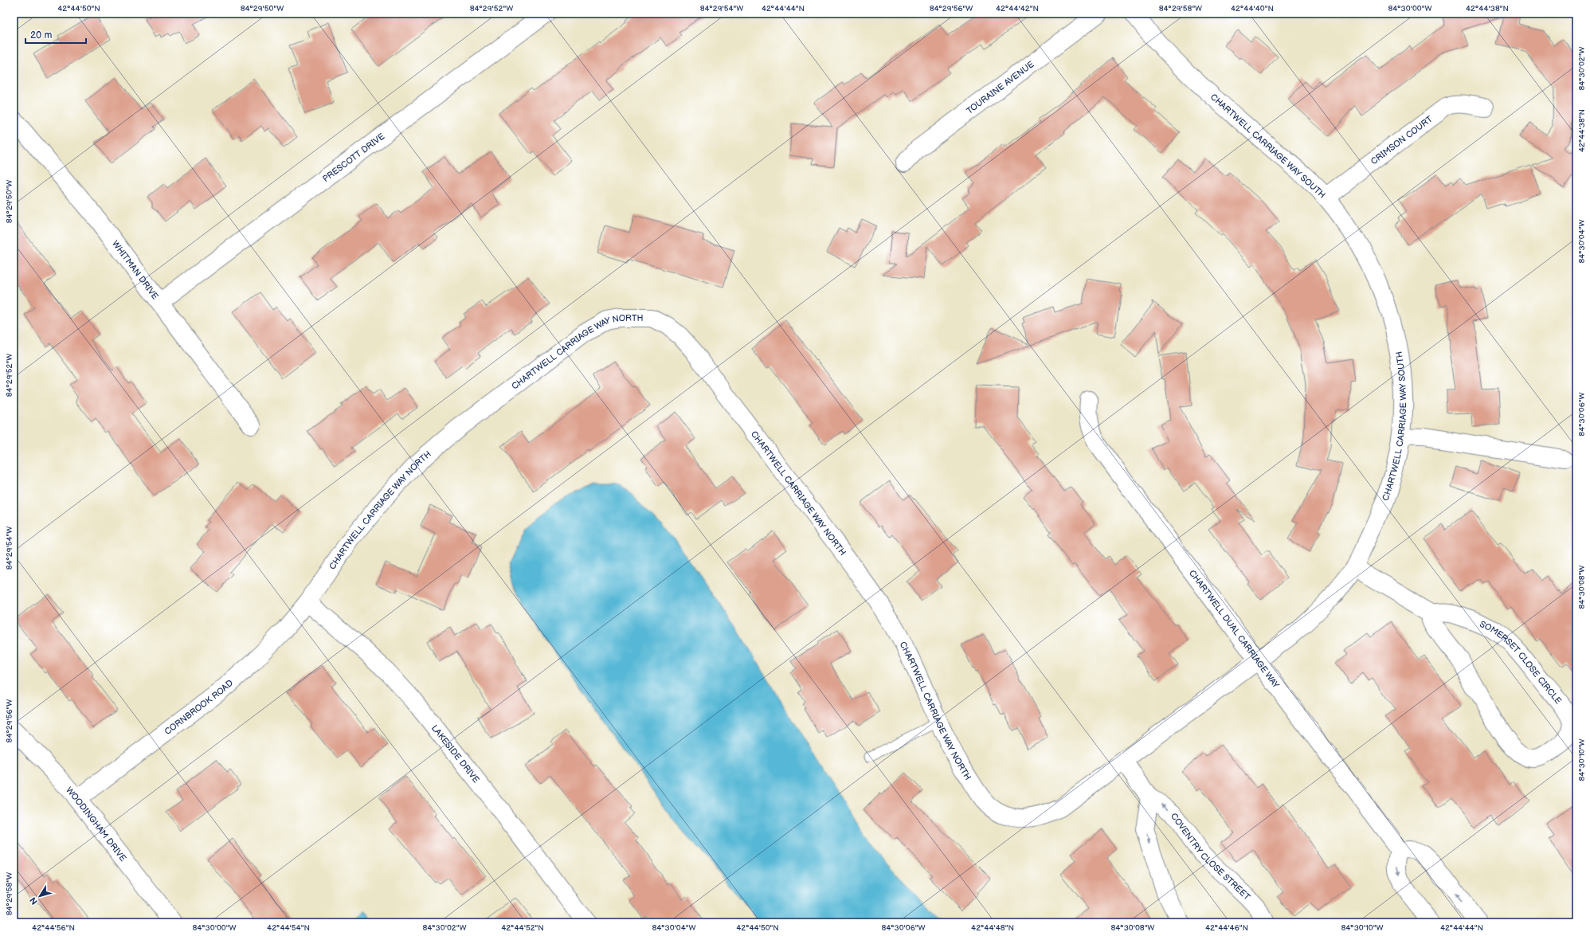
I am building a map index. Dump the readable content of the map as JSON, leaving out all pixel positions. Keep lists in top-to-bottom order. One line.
{"streets":{"street":["TOURAINE AVENUE","CRIMSON COURT","CHARTWELL CARRIAGE WAY SOUTH","PRESCOTT DRIVE","WHITMAN DRIVE","CHARTWELL CARRIAGE WAY NORTH","CHARTWELL DUAL CARRIAGE WAY","SOMERSET CLOSE CIRCLE","CORNBROOK ROAD","LAKESIDE DRIVE","WOODINGHAM DRIVE","COVENTRY CLOSE STREET"]},"crossings":[["CRIMSON COURT","CHARTWELL CARRIAGE WAY SOUTH"],["CHARTWELL CARRIAGE WAY SOUTH","CHARTWELL CARRIAGE WAY NORTH"],["CHARTWELL CARRIAGE WAY SOUTH","CHARTWELL DUAL CARRIAGE WAY"],["PRESCOTT DRIVE","WHITMAN DRIVE"],["CHARTWELL CARRIAGE WAY NORTH","CHARTWELL DUAL CARRIAGE WAY"],["CHARTWELL CARRIAGE WAY NORTH","CORNBROOK ROAD"],["CHARTWELL CARRIAGE WAY NORTH","LAKESIDE DRIVE"],["CHARTWELL CARRIAGE WAY NORTH","COVENTRY CLOSE STREET"],["CORNBROOK ROAD","LAKESIDE DRIVE"],["CORNBROOK ROAD","WOODINGHAM DRIVE"]],"one_way":["COVENTRY CLOSE STREET"],"scale_bar":"20 m","north":"bottom left","coordinates":["42°44'50\"N","84°29'50\"W","84°29'52\"W","84°29'54\"W","42°44'44\"N","84°29'56\"W","42°44'42\"N","84°29'58\"W","42°44'40\"N","84°30'00\"W","42°44'38\"N","84°30'02\"W","84°30'04\"W","84°30'06\"W","84°30'08\"W","84°30'10\"W","42°44'56\"N","42°44'54\"N","42°44'52\"N","42°44'48\"N","42°44'46\"N"]}
